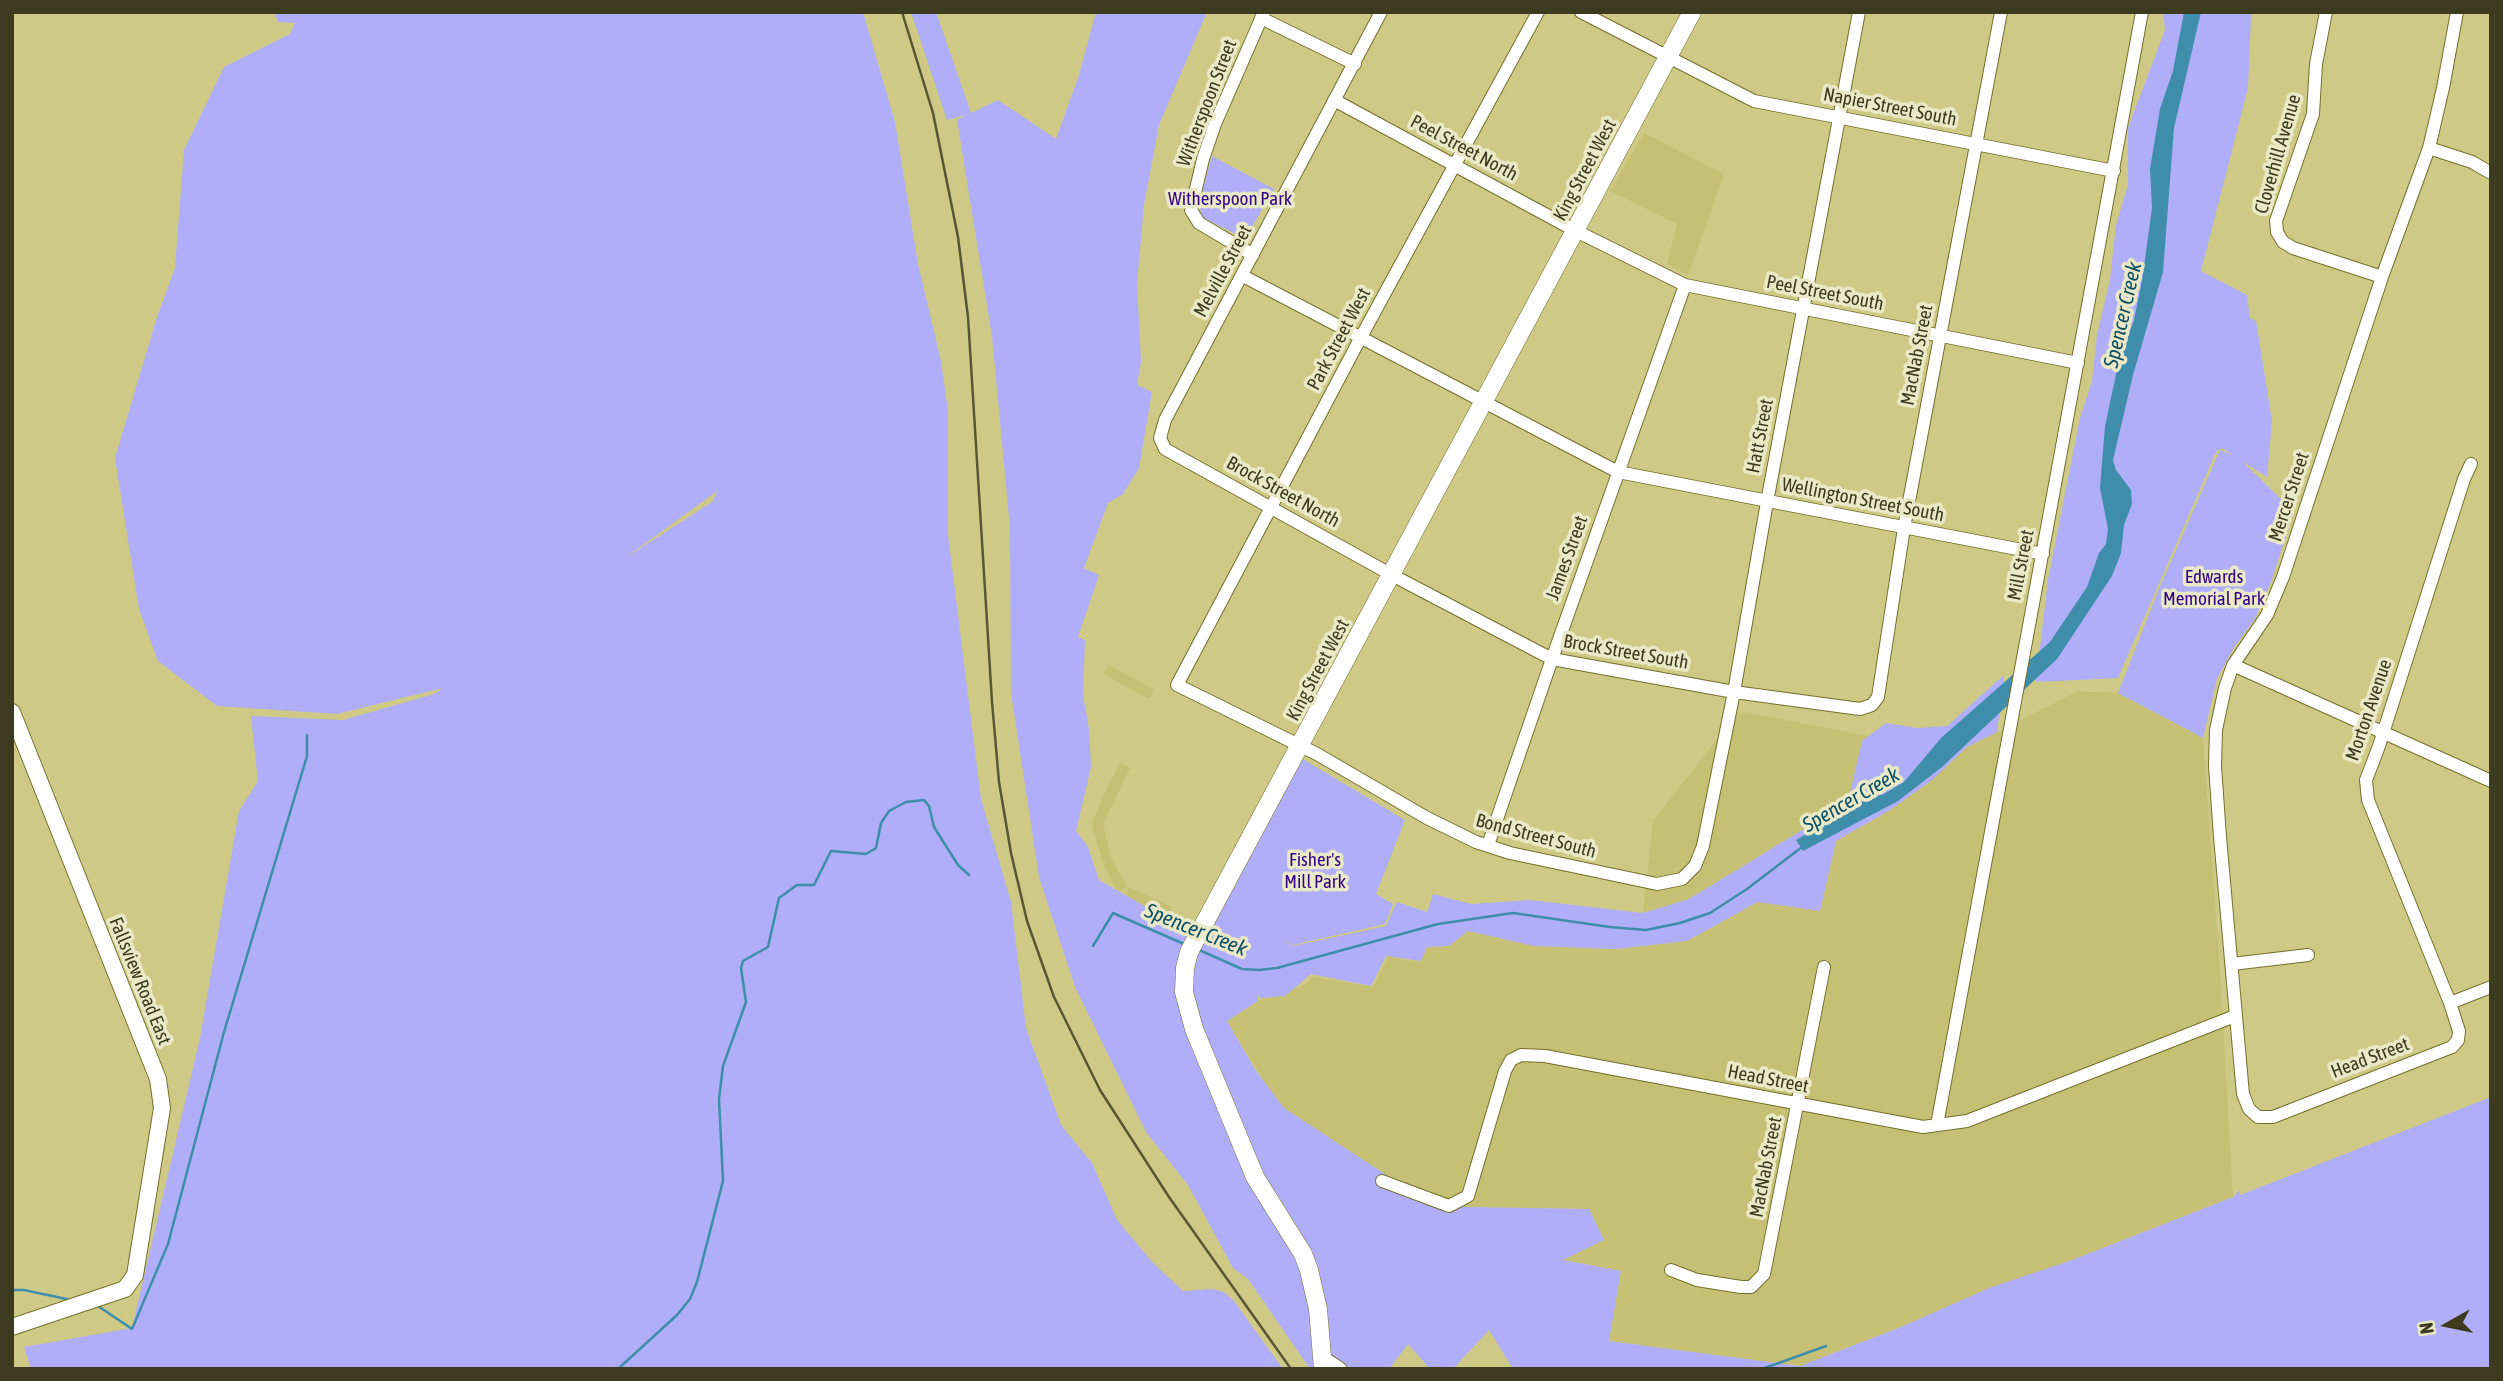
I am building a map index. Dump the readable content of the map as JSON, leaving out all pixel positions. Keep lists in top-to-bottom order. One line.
{"streets":{"main road":["King Street West"],"street":["Witherspoon Street","Napier Street South","Peel Street North","Cloverhill Avenue","Melville Street","Peel Street South","Park Street West","MacNab Street","Hatt Street","Brock Street North","Mercer Street","Wellington Street South","James Street","Mill Street","Brock Street South","Morton Avenue","Bond Street South","Fallsview Road East","Head Street"]},"crossings":[["Witherspoon Street","Melville Street"],["Napier Street South","King Street West"],["Napier Street South","MacNab Street"],["Napier Street South","Hatt Street"],["Napier Street South","Mill Street"],["Peel Street North","King Street West"],["Peel Street North","Melville Street"],["Peel Street North","Peel Street South"],["Peel Street North","Park Street West"],["Cloverhill Avenue","Mercer Street"],["King Street West","Peel Street South"],["King Street West","Brock Street North"],["King Street West","Wellington Street South"],["King Street West","Brock Street South"],["King Street West","Bond Street South"],["Melville Street","Brock Street North"],["Melville Street","Wellington Street South"],["Peel Street South","MacNab Street"],["Peel Street South","Hatt Street"],["Peel Street South","James Street"],["Peel Street South","Mill Street"],["Park Street West","Brock Street North"],["Park Street West","Wellington Street South"],["Park Street West","Bond Street South"],["MacNab Street","Wellington Street South"],["MacNab Street","Brock Street South"],["MacNab Street","Head Street"],["Hatt Street","Wellington Street South"],["Hatt Street","Brock Street South"],["Hatt Street","Bond Street South"],["Brock Street North","Brock Street South"],["Mercer Street","Head Street"],["Wellington Street South","James Street"],["Wellington Street South","Mill Street"],["James Street","Brock Street South"],["James Street","Bond Street South"],["Mill Street","Head Street"],["Morton Avenue","Head Street"]],"water":["Spencer Creek"],"parks":["Witherspoon Park","Edwards Memorial Park","Fisher's Mill Park"],"north":"left"}
